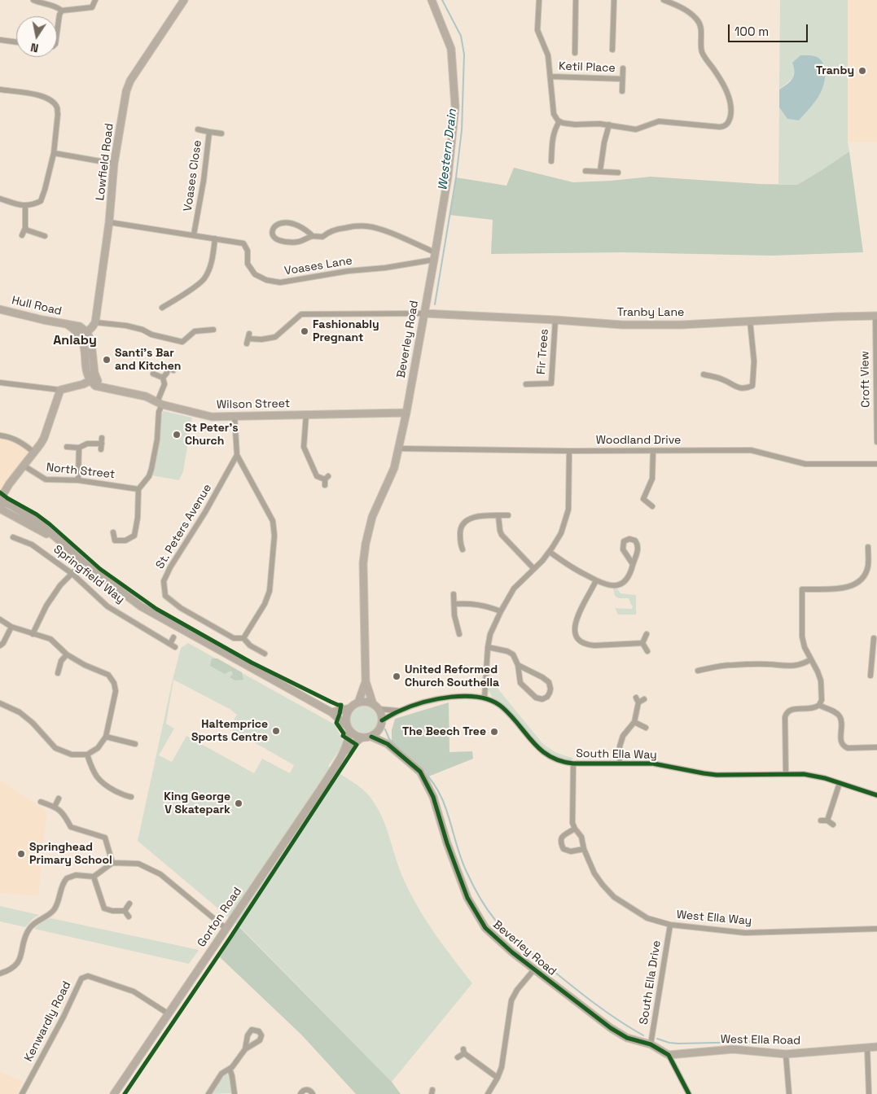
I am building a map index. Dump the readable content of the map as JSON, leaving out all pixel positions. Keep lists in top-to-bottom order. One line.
{"streets":{"main road":["Lowfield Road","Hull Road","Tranby Lane","Beverley Road","Wilson Street","Springfield Way","Gorton Road","West Ella Road"],"street":["Ketil Place","Voases Close","Voases Lane","Fir Trees","Croft View","Woodland Drive","North Street","St. Peters Avenue","South Ella Way","West Ella Way","South Ella Drive","Kenwardly Road"]},"crossings":[["Lowfield Road","Voases Lane"],["Voases Close","Voases Lane"],["Voases Lane","Beverley Road"],["Hull Road","Wilson Street"],["Tranby Lane","Beverley Road"],["Tranby Lane","Fir Trees"],["Tranby Lane","Croft View"],["Beverley Road","Wilson Street"],["Beverley Road","Woodland Drive"],["Beverley Road","Springfield Way"],["Beverley Road","South Ella Way"],["Beverley Road","Gorton Road"],["Beverley Road","South Ella Drive"],["Beverley Road","West Ella Road"],["Springfield Way","South Ella Way"],["Springfield Way","Gorton Road"],["South Ella Way","Gorton Road"],["South Ella Way","West Ella Way"],["Gorton Road","Kenwardly Road"],["West Ella Way","South Ella Drive"]],"districts":["Anlaby"],"water":["Western Drain"],"places":["Tranby","Fashionably Pregnant","Santi's Bar and Kitchen","St Peter's Church","United Reformed Church Southella","Haltemprice Sports Centre","The Beech Tree","King George V Skatepark","Springhead Primary School"],"scale_bar":"100 m","north":"bottom"}
